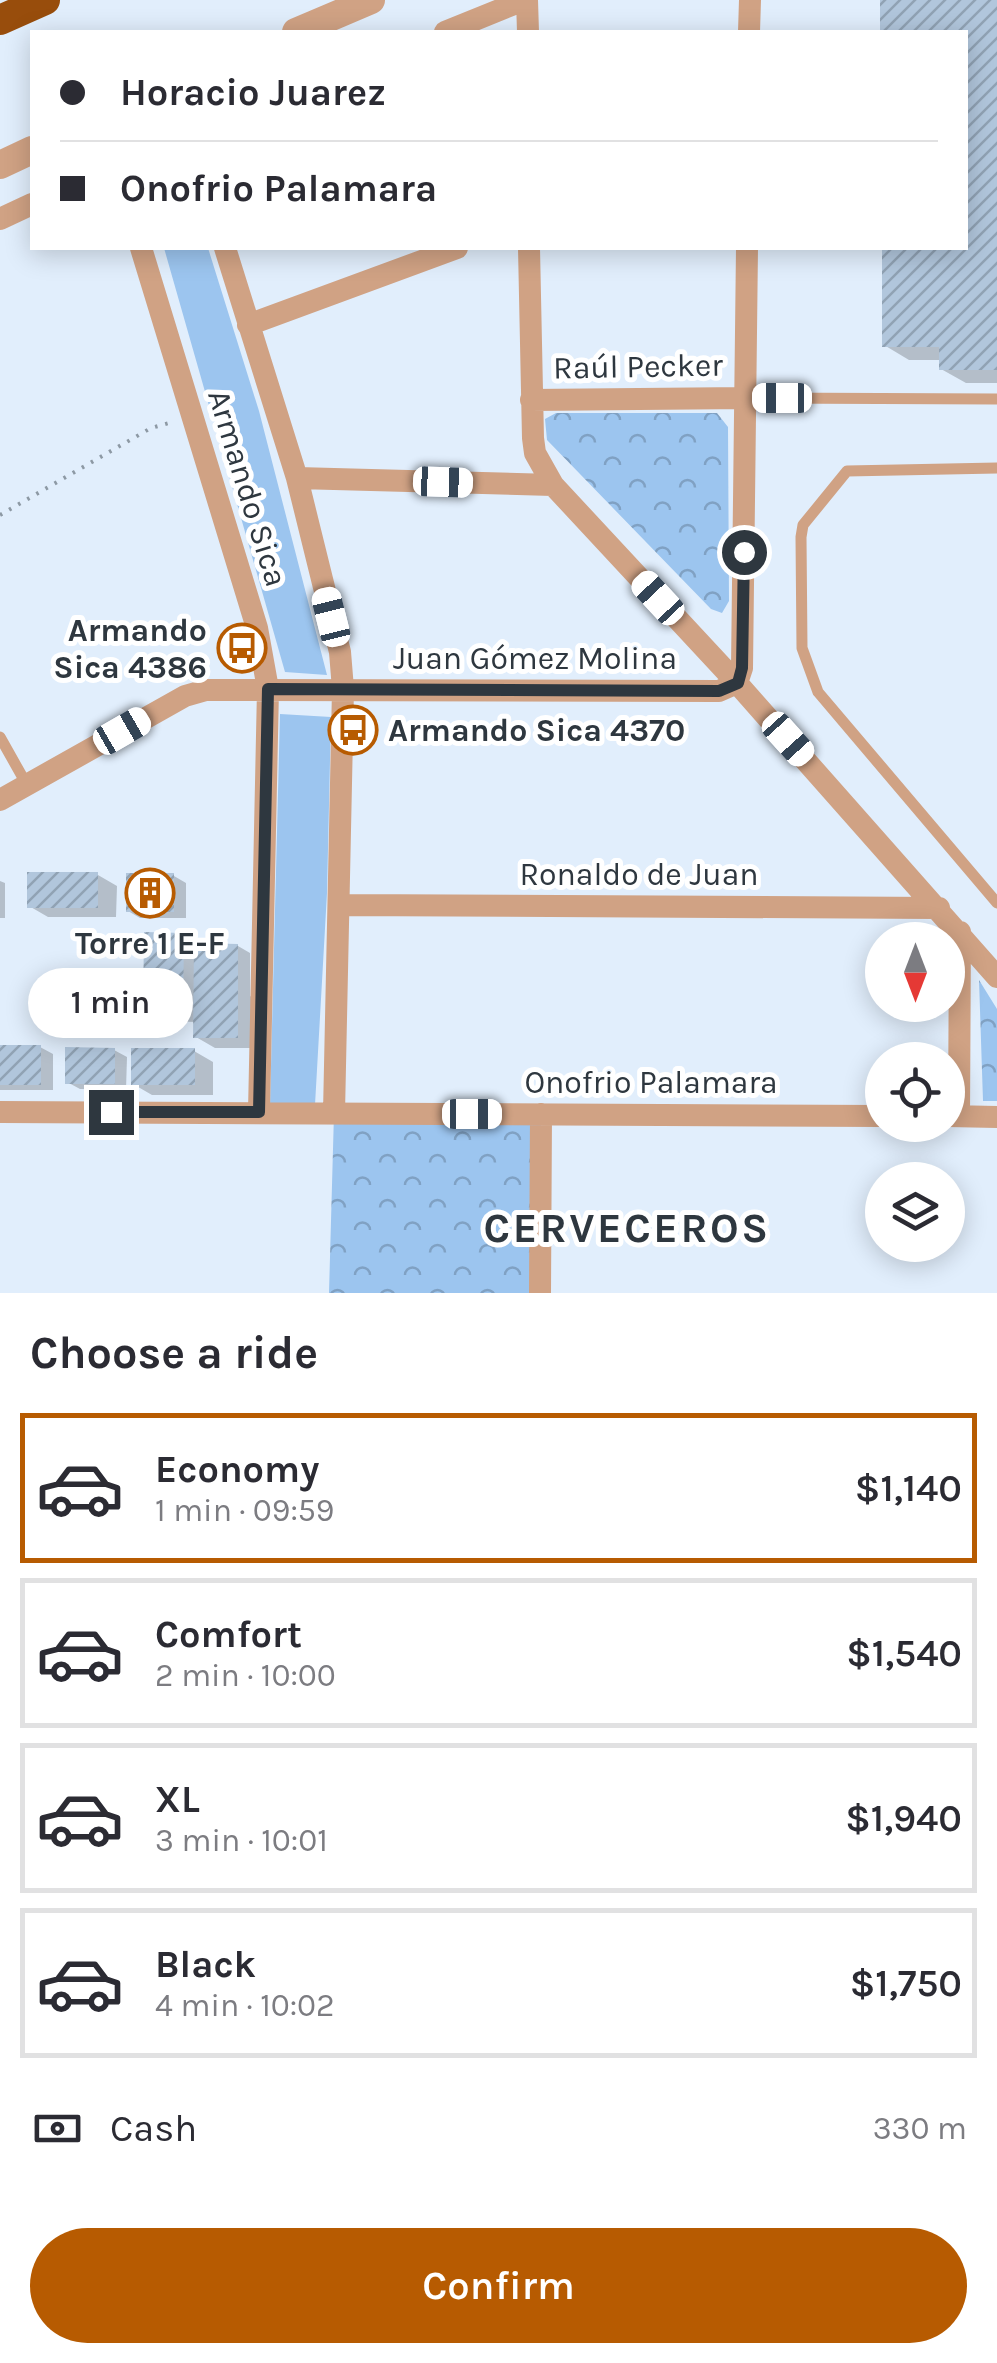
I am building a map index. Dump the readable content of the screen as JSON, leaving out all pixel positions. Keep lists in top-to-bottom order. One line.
{"streets":{"street":["Raúl Pecker","Armando Sica","Juan Gómez Molina","Ronaldo de Juan","Onofrio Palamara"]},"crossings":[["Armando Sica","Juan Gómez Molina"],["Armando Sica","Ronaldo de Juan"],["Armando Sica","Onofrio Palamara"]],"districts":["CERVECEROS"],"places":{"bus stop":["Armando Sica 4386","Armando Sica 4370"],"building":["Torre 1 E-F"]},"north":"bottom","page":{"banner":["Horacio Juarez","Onofrio Palamara"],"bubble":"1 min","heading":"Choose a ride","list":[{"name":"Economy","note":"1 min · 09:59","value":"$1,140"},{"name":"Comfort","note":"2 min · 10:00","value":"$1,540"},{"name":"XL","note":"3 min · 10:01","value":"$1,940"},{"name":"Black","note":"4 min · 10:02","value":"$1,750"}],"pay":["Cash","330 m"],"buttons":"Confirm"}}
